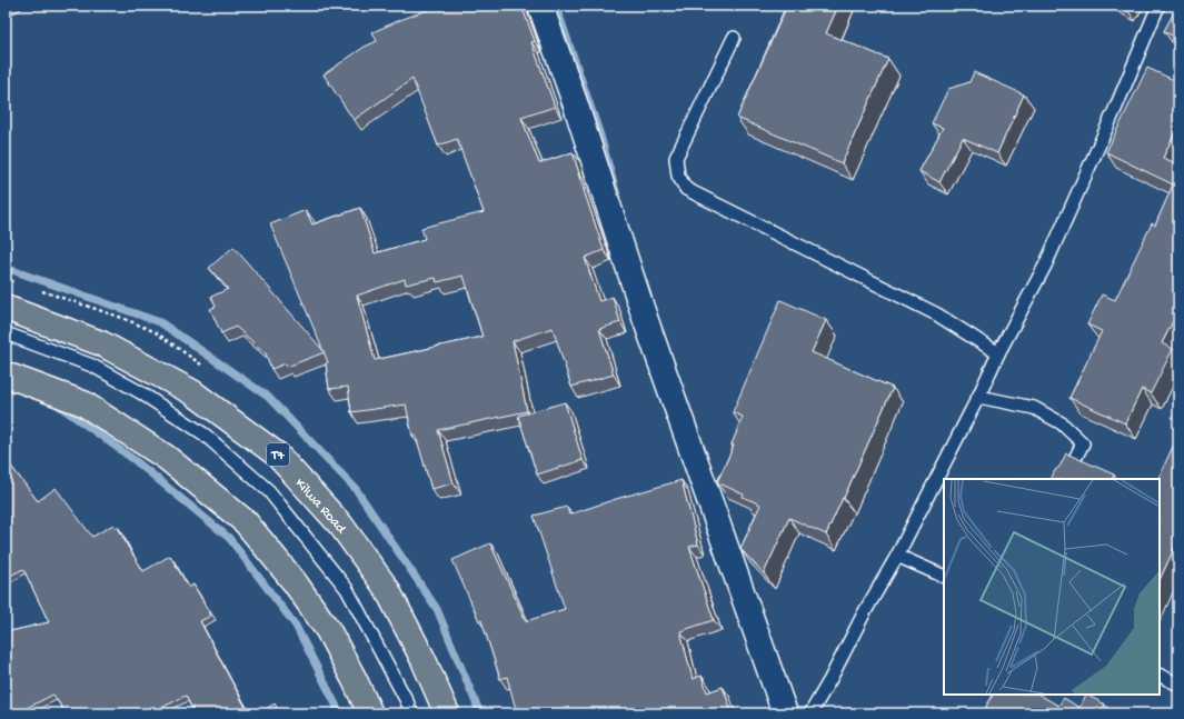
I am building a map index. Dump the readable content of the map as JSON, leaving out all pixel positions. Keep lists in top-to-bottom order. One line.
{"streets":{"highway":["T7","Kilwa Road"]}}
